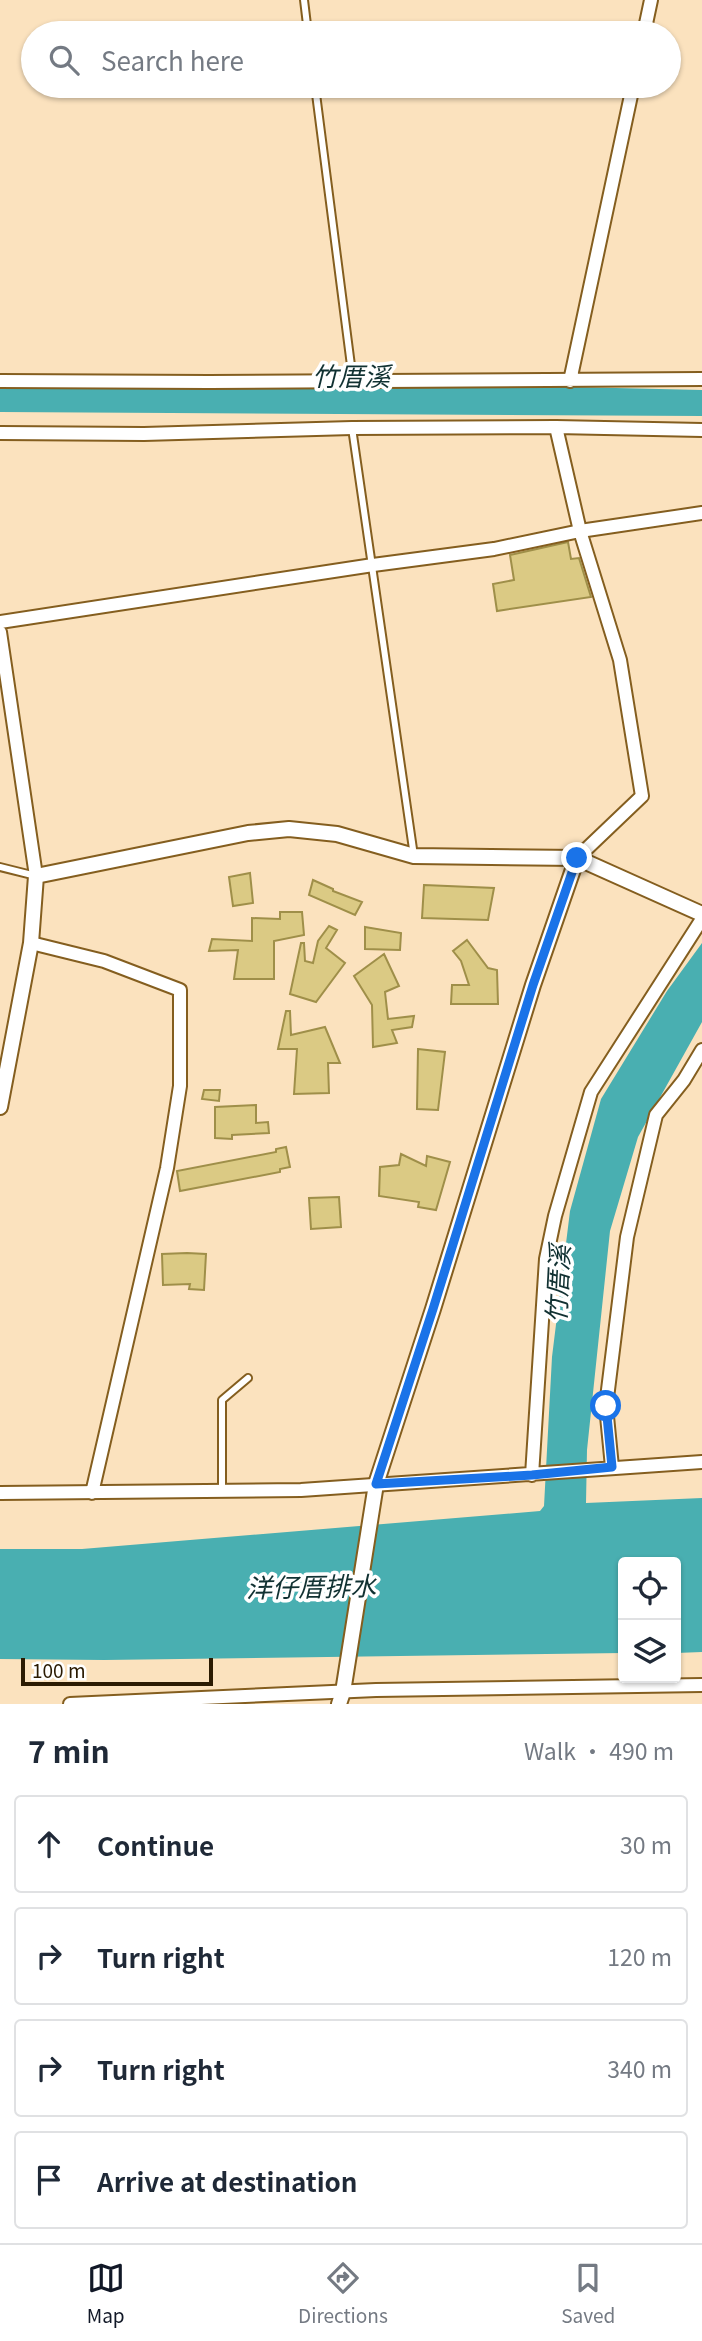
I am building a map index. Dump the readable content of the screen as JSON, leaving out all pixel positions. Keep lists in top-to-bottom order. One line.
{"water":["竹厝溪","洋仔厝排水"],"scale_bar":"100 m","page":{"search":"Search here","scale":"100 m","heading":["7 min","Walk · 490 m"],"list":[["Continue","30 m"],["Turn right","120 m"],["Turn right","340 m"],"Arrive at destination"],"nav":["Map","Directions","Saved"]}}
